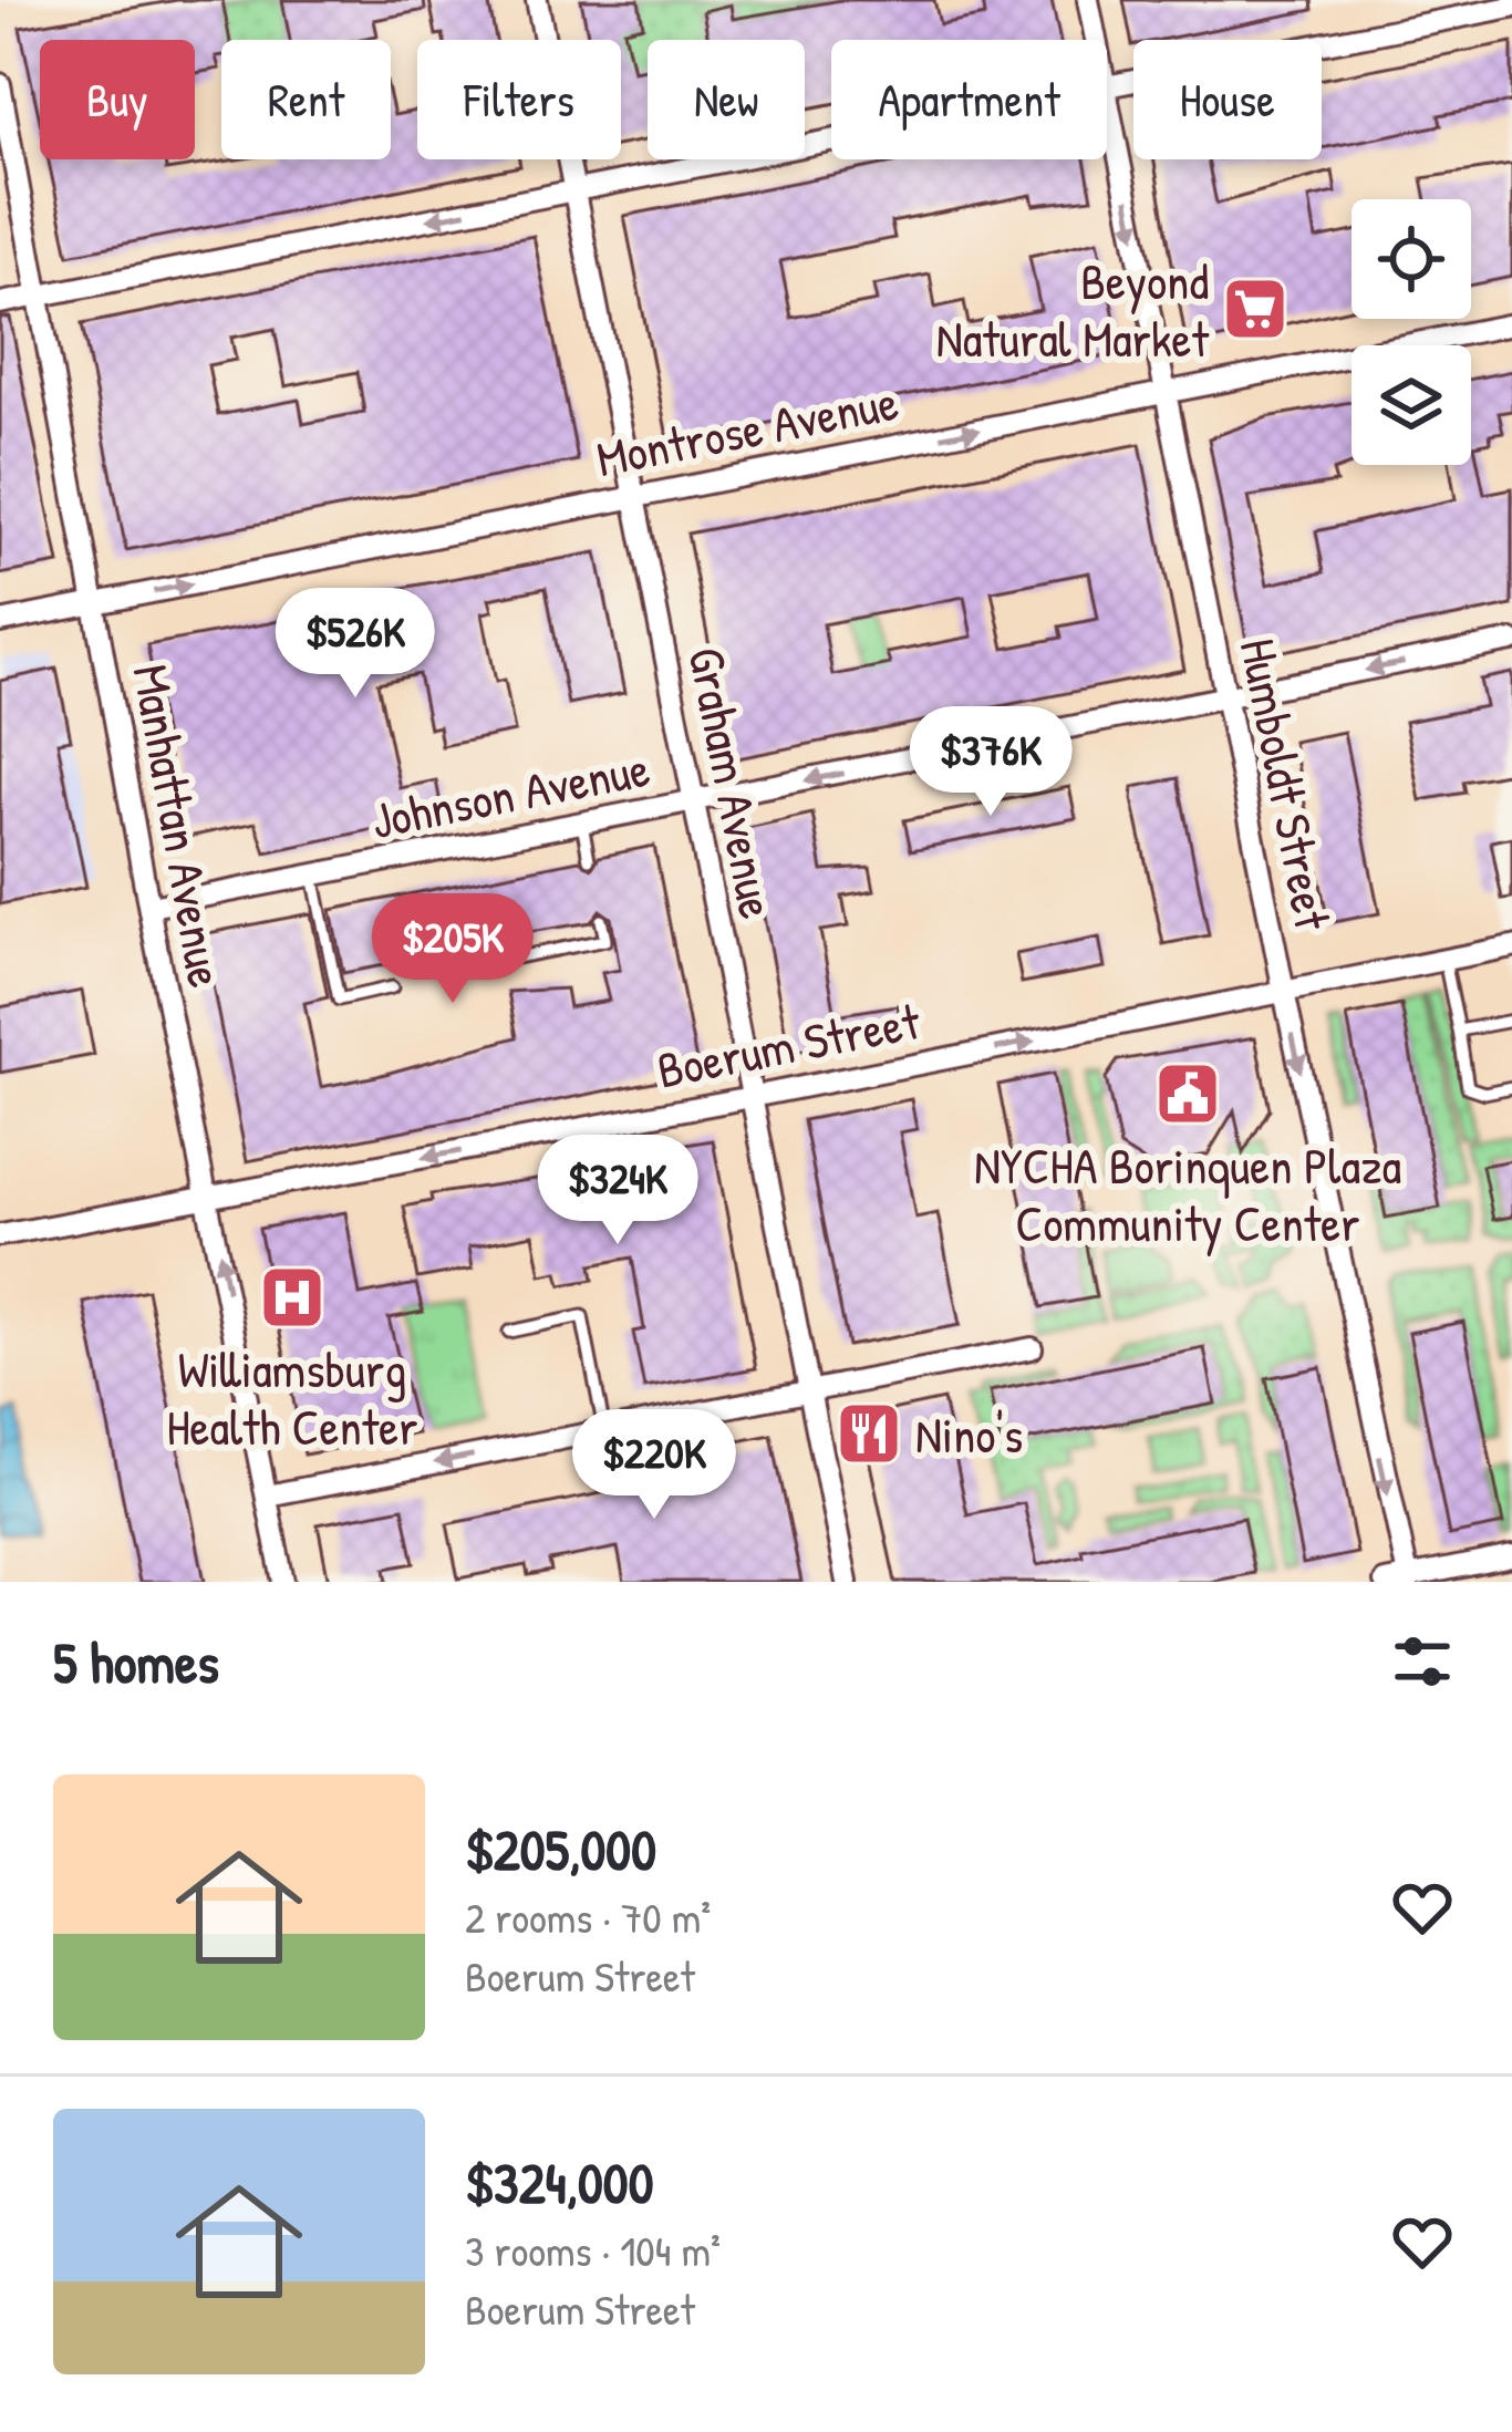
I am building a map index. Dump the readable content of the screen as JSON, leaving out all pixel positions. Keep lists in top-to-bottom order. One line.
{"streets":{"street":["Montrose Avenue","Graham Avenue","Humboldt Street","Johnson Avenue","Manhattan Avenue","Boerum Street"]},"crossings":[["Montrose Avenue","Graham Avenue"],["Montrose Avenue","Humboldt Street"],["Montrose Avenue","Manhattan Avenue"],["Graham Avenue","Johnson Avenue"],["Graham Avenue","Boerum Street"],["Humboldt Street","Johnson Avenue"],["Humboldt Street","Boerum Street"],["Johnson Avenue","Manhattan Avenue"],["Manhattan Avenue","Boerum Street"]],"one_way":["Montrose Avenue","Humboldt Street","Johnson Avenue"],"places":{"supermarket":["Beyond Natural Market"],"public building":["NYCHA Borinquen Plaza Community Center"],"hospital":["Williamsburg Health Center"],"restaurant":["Nino's"]},"page":{"chip":["Buy","Rent","Filters","New","Apartment","House"],"price":["$526K","$376K","$205K","$324K","$220K"],"heading":"5 homes","list":[{"name":"$205,000","note":"2 rooms · 70 m² · Boerum Street"},{"name":"$324,000","note":"3 rooms · 104 m² · Boerum Street"}]}}
